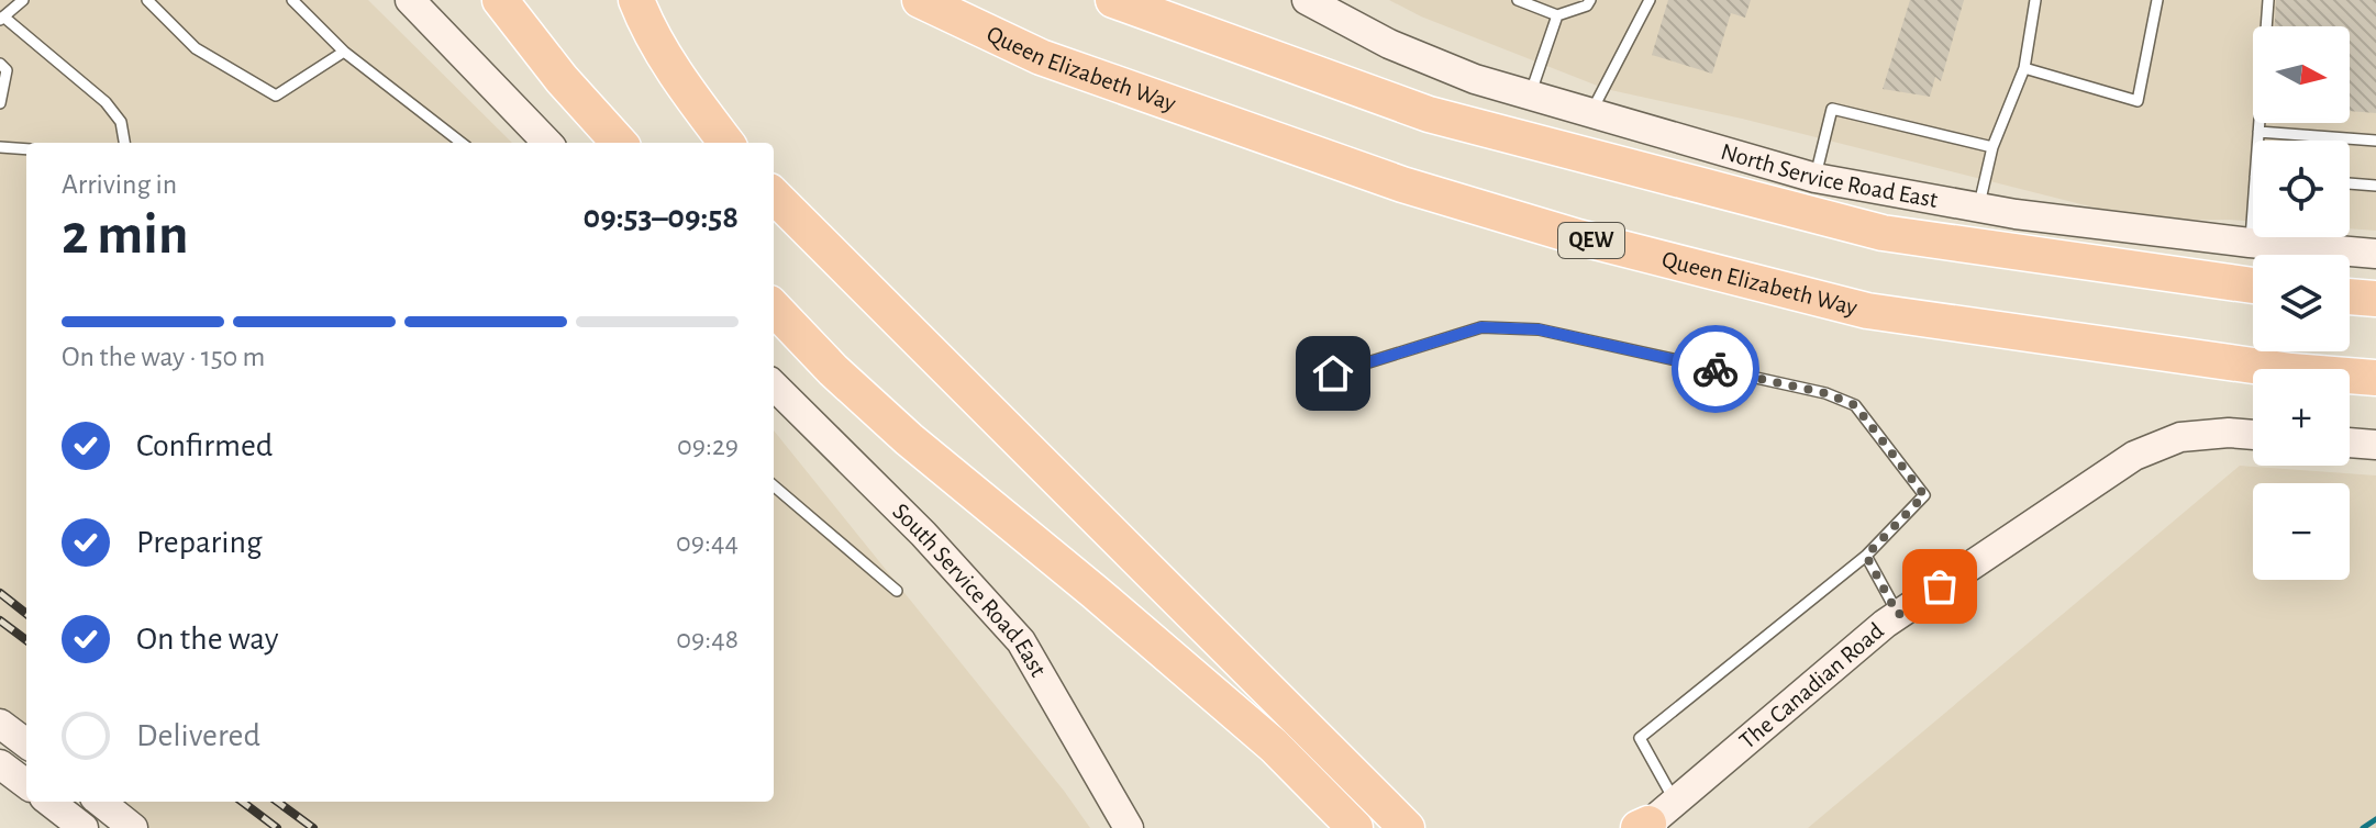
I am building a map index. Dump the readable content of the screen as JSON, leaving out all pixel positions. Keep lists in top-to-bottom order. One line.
{"streets":{"highway":["Queen Elizabeth Way","QEW"],"street":["North Service Road East","South Service Road East","The Canadian Road"]},"north":"right","page":{"map_buttons":["+","−"],"heading":["2 min","Arriving in","09:53–09:58"],"bar":"On the way · 150 m","list":[["Confirmed","09:29"],["Preparing","09:44"],["On the way","09:48"],"Delivered"]}}
